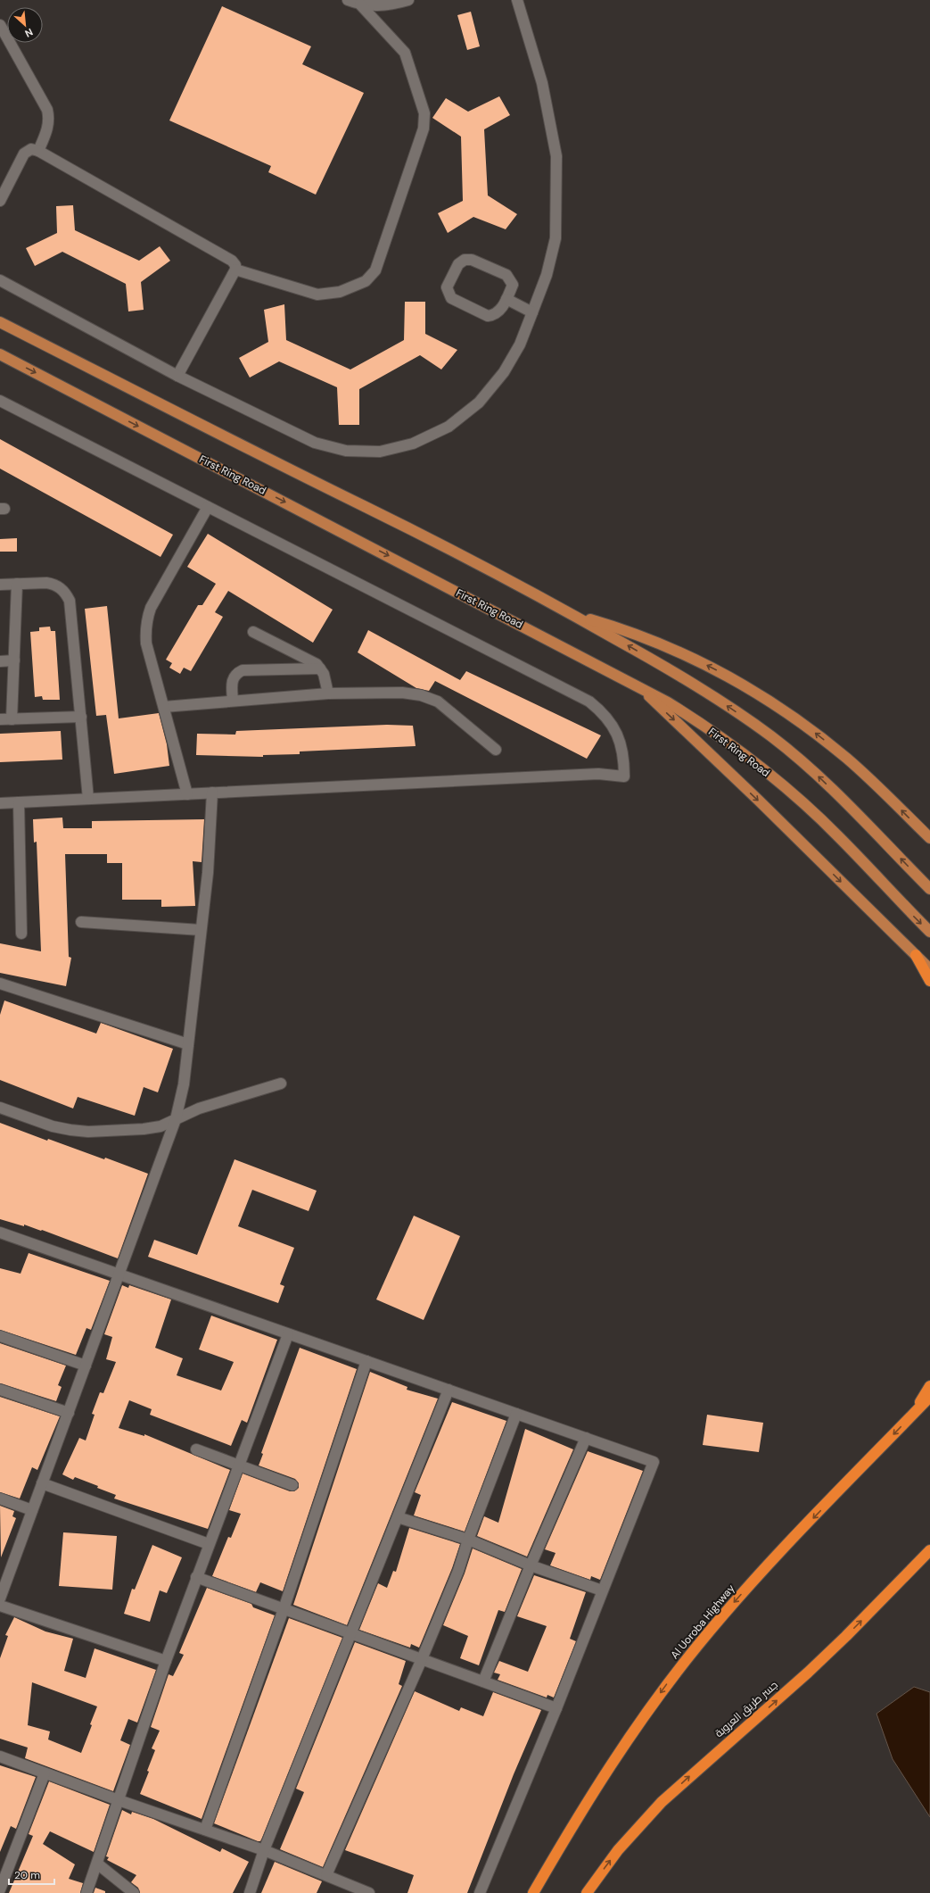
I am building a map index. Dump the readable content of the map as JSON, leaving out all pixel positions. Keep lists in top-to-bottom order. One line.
{"streets":{"highway":["Al Uoroba Highway","جسر طريق العروبة"],"main road":["First Ring Road"]},"one_way":["Al Uoroba Highway","جسر طريق العروبة"],"scale_bar":"20 m","north":"bottom right"}
